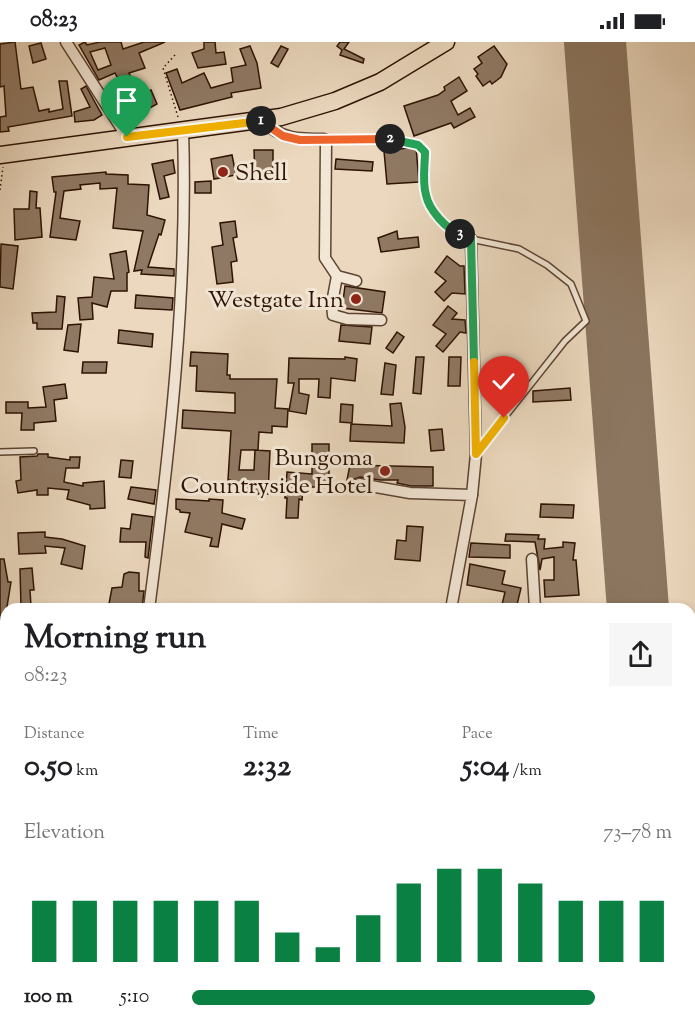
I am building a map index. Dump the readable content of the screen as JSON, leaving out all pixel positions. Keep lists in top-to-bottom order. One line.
{"places":["Shell","Westgate Inn","Bungoma Countryside Hotel"],"page":{"status":"08:23","pins":["1","2","3"],"heading":["Morning run","08:23"],"stats":[["Distance","0.50 km"],["Time","2:32"],["Pace","5:04 /km"]],"chart":["Elevation","73–78 m"],"list":[{"name":"100 m","note":"5:10"}]}}
